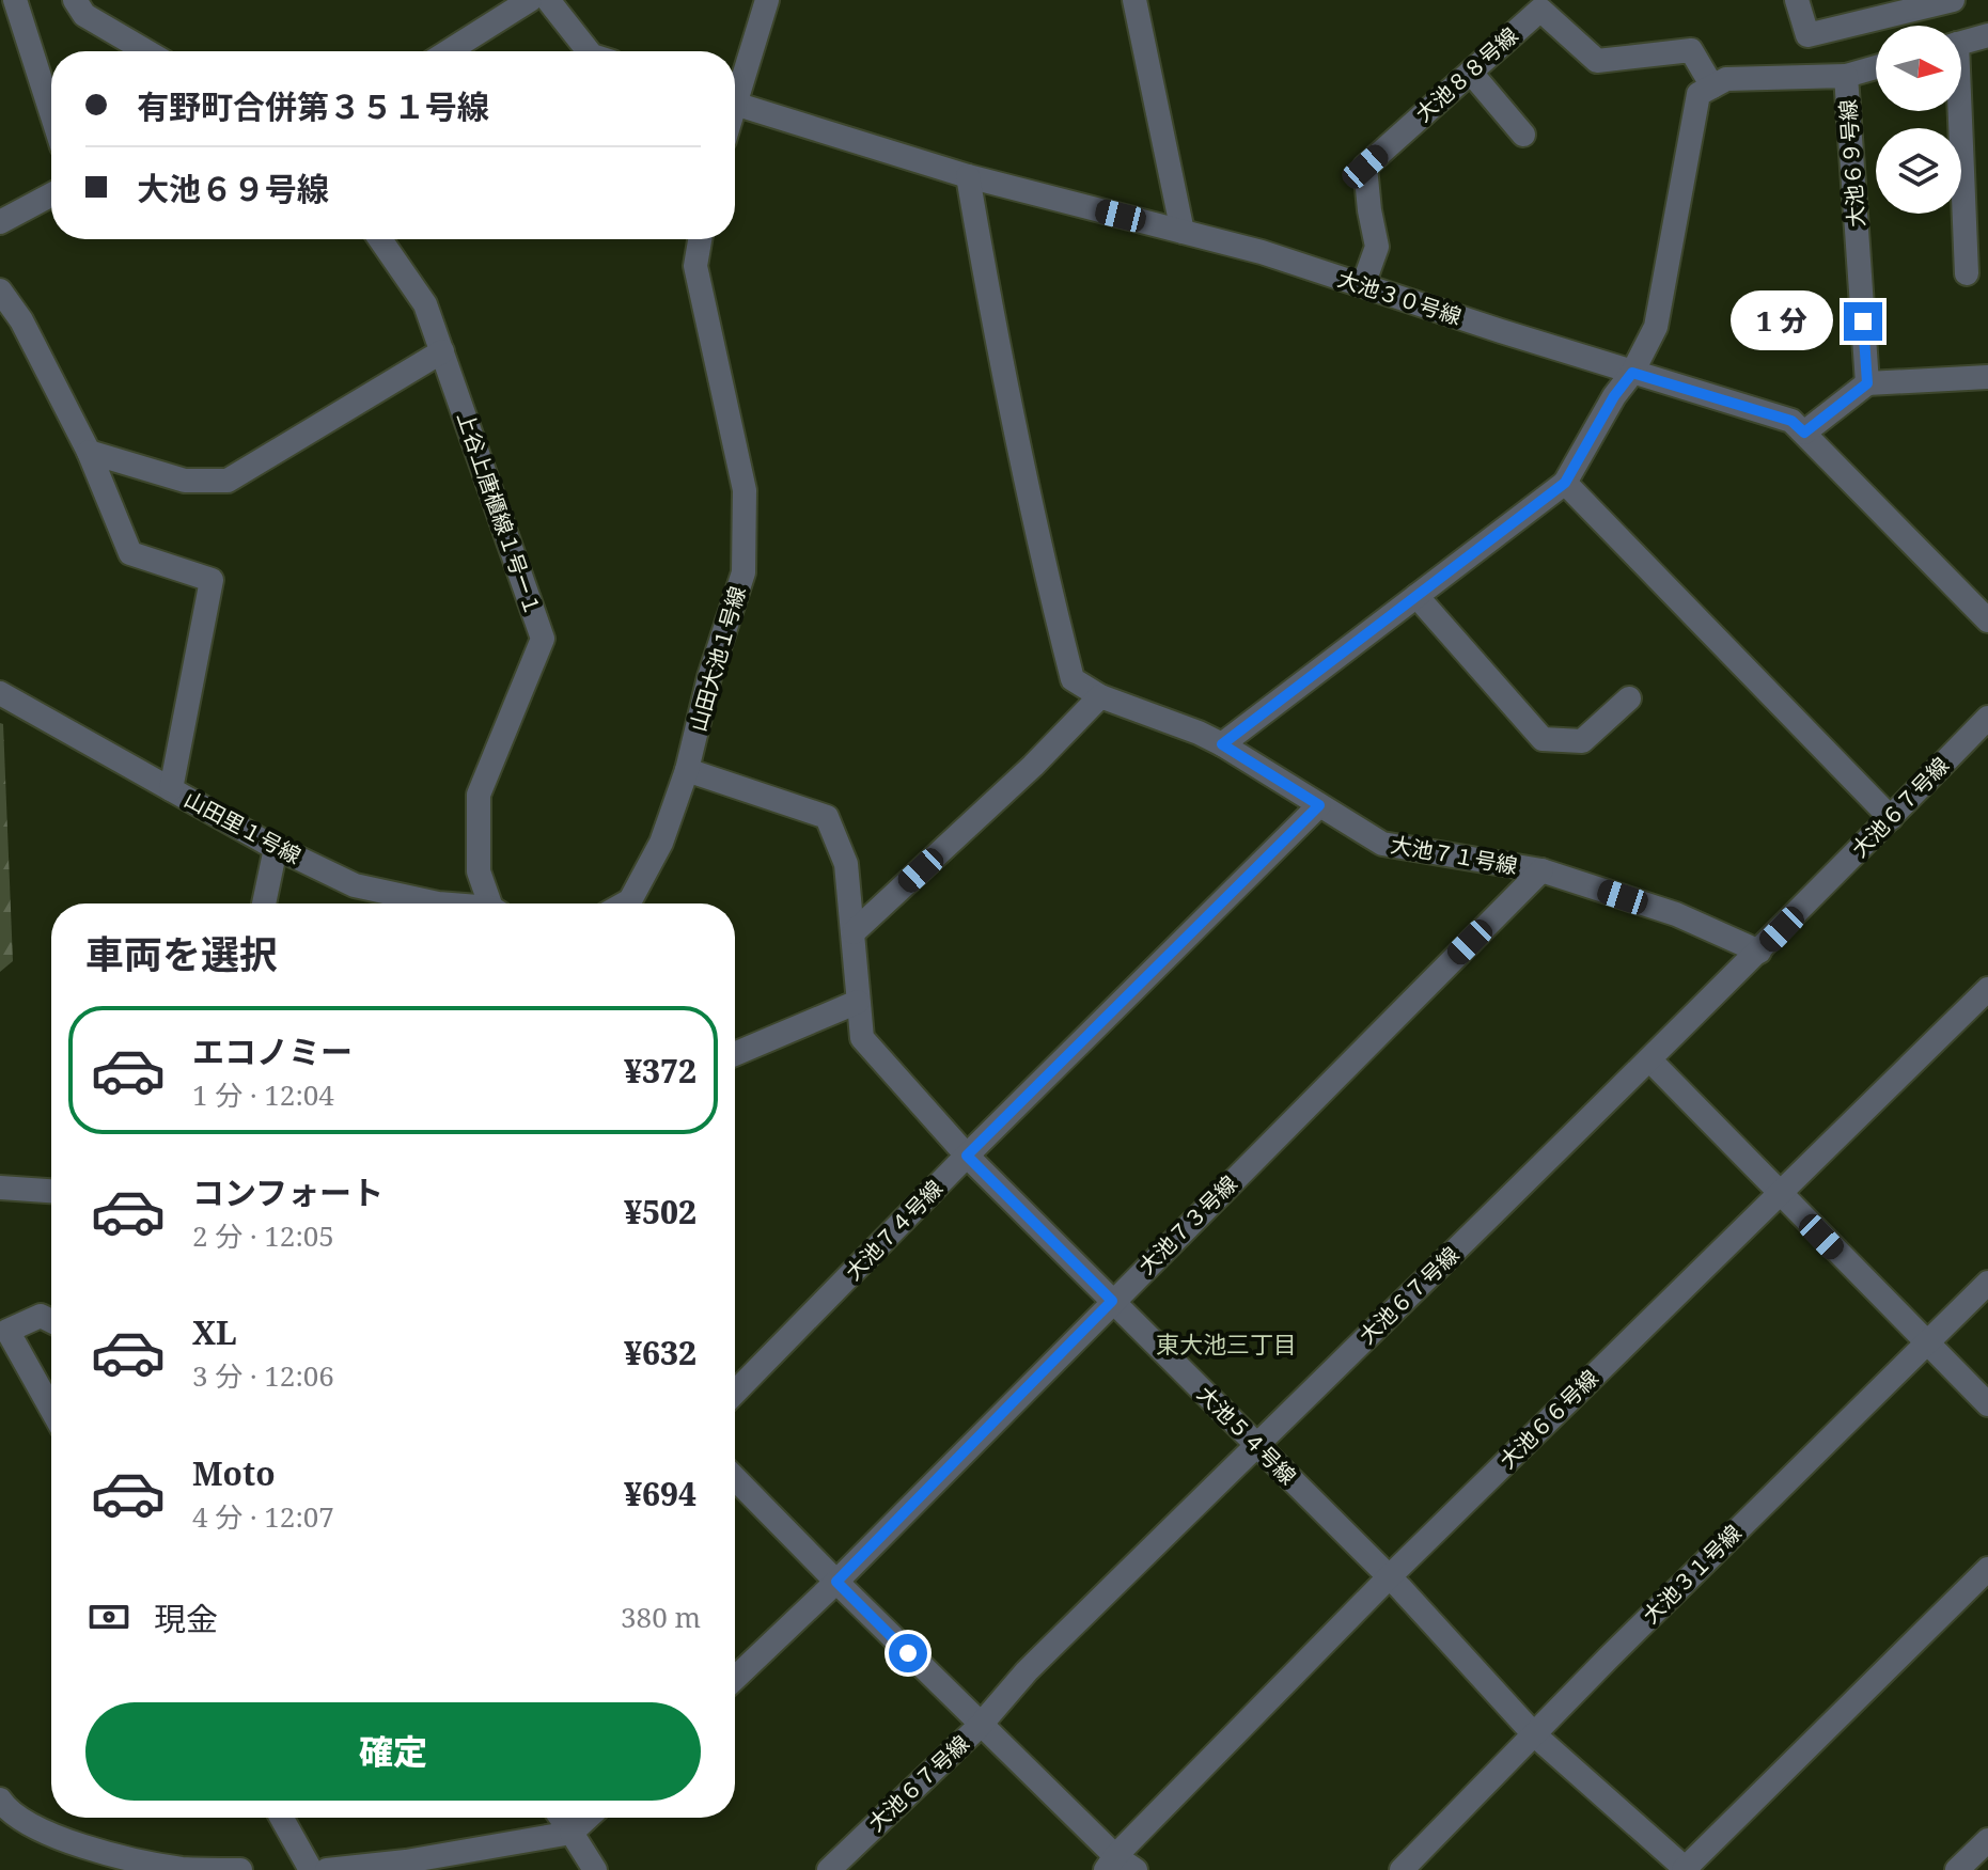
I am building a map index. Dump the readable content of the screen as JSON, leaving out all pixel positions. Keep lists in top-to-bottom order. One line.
{"streets":{"street":["大池８８号線","大池６９号線","大池３０号線","上谷上唐櫃線１号ー１","山田大池１号線","大池６７号線","山田里１号線","大池７１号線","大池７３号線","大池７４号線","大池６６号線","大池５４号線","大池３１号線"]},"crossings":[["大池８８号線","大池６９号線"],["大池８８号線","大池３０号線"],["山田大池１号線","大池５４号線"],["大池６７号線","大池７１号線"],["大池６７号線","大池５４号線"],["大池７１号線","大池７３号線"],["大池７１号線","大池７４号線"],["大池７３号線","大池５４号線"],["大池７４号線","大池５４号線"],["大池６６号線","大池５４号線"],["大池５４号線","大池３１号線"]],"districts":["東大池三丁目"],"north":"right","page":{"banner":["有野町合併第３５１号線","大池６９号線"],"bubble":"1 分","heading":"車両を選択","list":[{"name":"エコノミー","note":"1 分 · 12:04","value":"¥372"},{"name":"コンフォート","note":"2 分 · 12:05","value":"¥502"},{"name":"XL","note":"3 分 · 12:06","value":"¥632"},{"name":"Moto","note":"4 分 · 12:07","value":"¥694"}],"pay":["現金","380 m"],"buttons":"確定"}}
